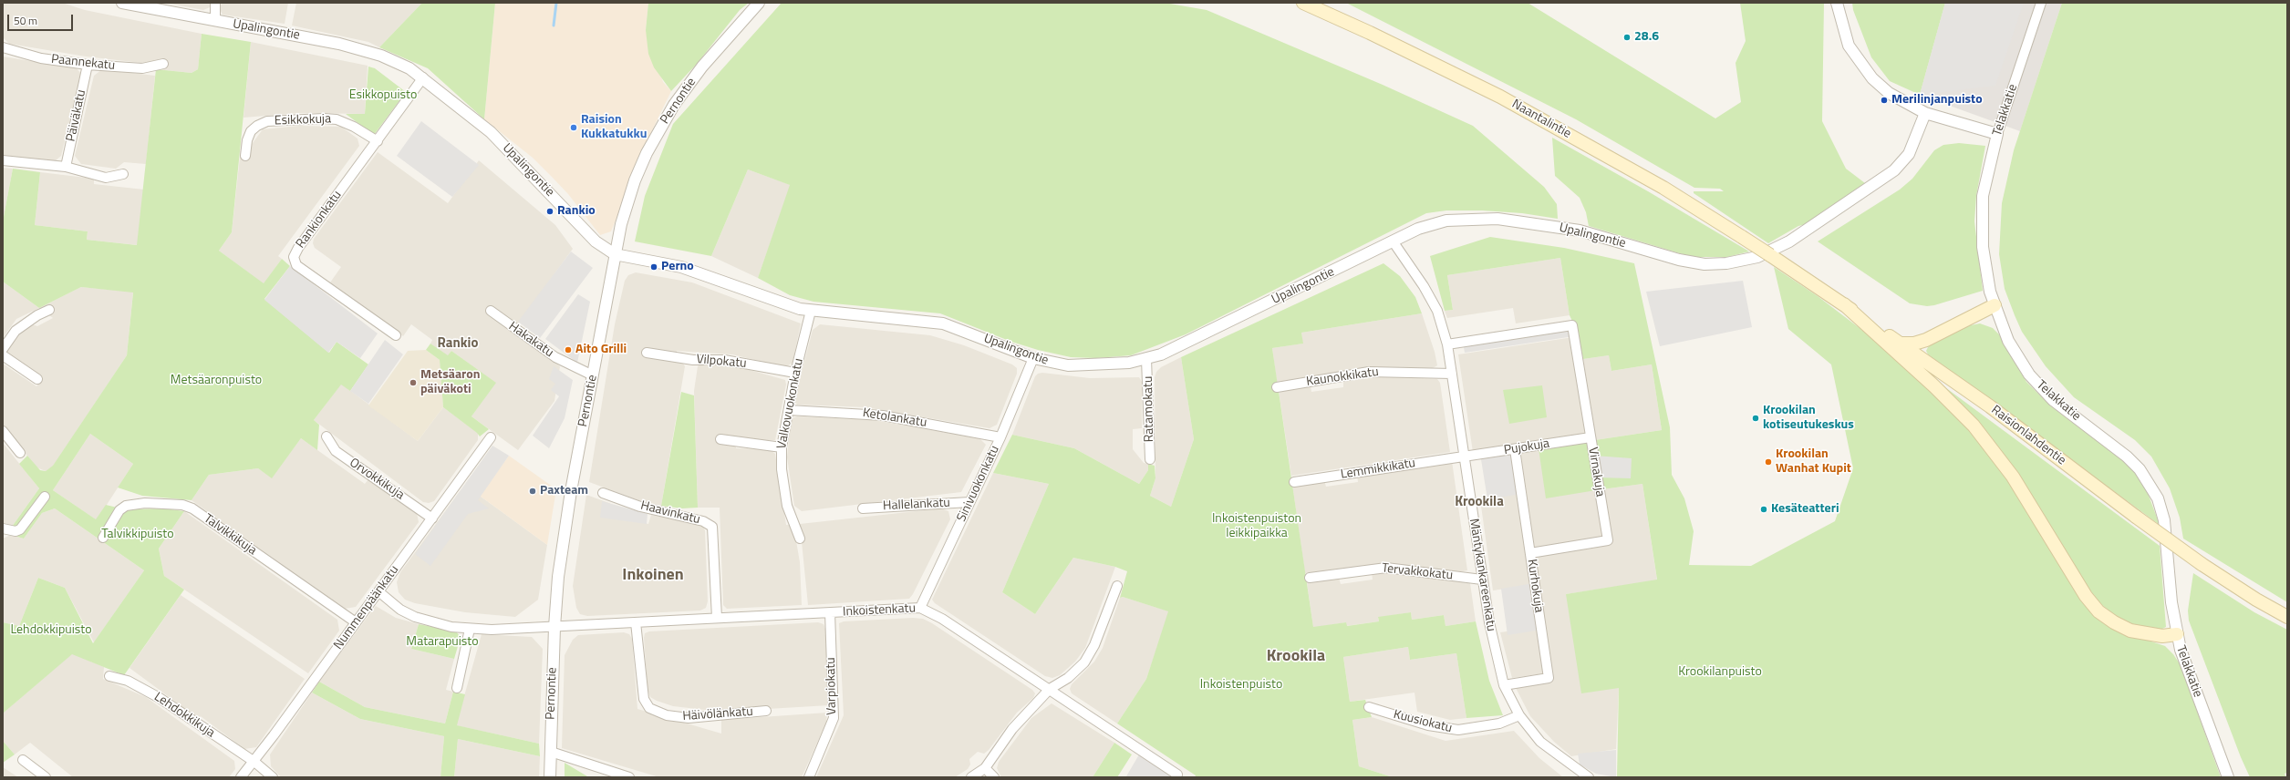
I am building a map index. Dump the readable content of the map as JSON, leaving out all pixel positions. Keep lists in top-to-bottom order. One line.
{"streets":{"main road":["Naantalintie","Raisionlahdentie"],"street":["Upalingontie","Paannekatu","Pernontie","Telakkatie","Päiväkatu","Esikkokuja","Rankionkatu","Hakakatu","Vilpokatu","Kaunokkikatu","Valkovuokonkatu","Ratamokatu","Ketolankatu","Pujokuja","Lemmikkikatu","Virnakuja","Orvokkikuja","Sinivuokonkatu","Hallelankatu","Haavinkatu","Talvikkikuja","Tervakkokatu","Mäntykankareenkatu","Kurhokuja","Nummenpäänkatu","Inkoistenkatu","Varpiokatu","Häivölänkatu","Lehdokkikuja","Kuusiokatu"]},"crossings":[["Upalingontie","Pernontie"],["Upalingontie","Rankionkatu"],["Upalingontie","Valkovuokonkatu"],["Upalingontie","Ratamokatu"],["Upalingontie","Sinivuokonkatu"],["Upalingontie","Mäntykankareenkatu"],["Paannekatu","Päiväkatu"],["Pernontie","Hakakatu"],["Pernontie","Inkoistenkatu"],["Naantalintie","Raisionlahdentie"],["Esikkokuja","Rankionkatu"],["Vilpokatu","Valkovuokonkatu"],["Kaunokkikatu","Mäntykankareenkatu"],["Valkovuokonkatu","Ketolankatu"],["Ketolankatu","Sinivuokonkatu"],["Pujokuja","Lemmikkikatu"],["Pujokuja","Virnakuja"],["Pujokuja","Mäntykankareenkatu"],["Pujokuja","Kurhokuja"],["Lemmikkikatu","Mäntykankareenkatu"],["Virnakuja","Mäntykankareenkatu"],["Virnakuja","Kurhokuja"],["Orvokkikuja","Nummenpäänkatu"],["Sinivuokonkatu","Hallelankatu"],["Sinivuokonkatu","Inkoistenkatu"],["Haavinkatu","Inkoistenkatu"],["Talvikkikuja","Nummenpäänkatu"],["Tervakkokatu","Mäntykankareenkatu"],["Mäntykankareenkatu","Kurhokuja"],["Mäntykankareenkatu","Kuusiokatu"],["Nummenpäänkatu","Inkoistenkatu"],["Nummenpäänkatu","Lehdokkikuja"],["Inkoistenkatu","Varpiokatu"],["Inkoistenkatu","Häivölänkatu"]],"districts":["Rankio","Krookila","Inkoinen","Krookila"],"parks":["Esikkopuisto","Metsäaronpuisto","Inkoistenpuiston leikkipaikka","Talvikkipuisto","Lehdokkipuisto","Matarapuisto","Krookilanpuisto","Inkoistenpuisto"],"places":["28.6","Merilinjanpuisto","Raision Kukkatukku","Rankio","Perno","Aito Grilli","Metsäaron päiväkoti","Krookilan kotiseutukeskus","Krookilan Wanhat Kupit","Paxteam","Kesäteatteri"],"scale_bar":"50 m"}
